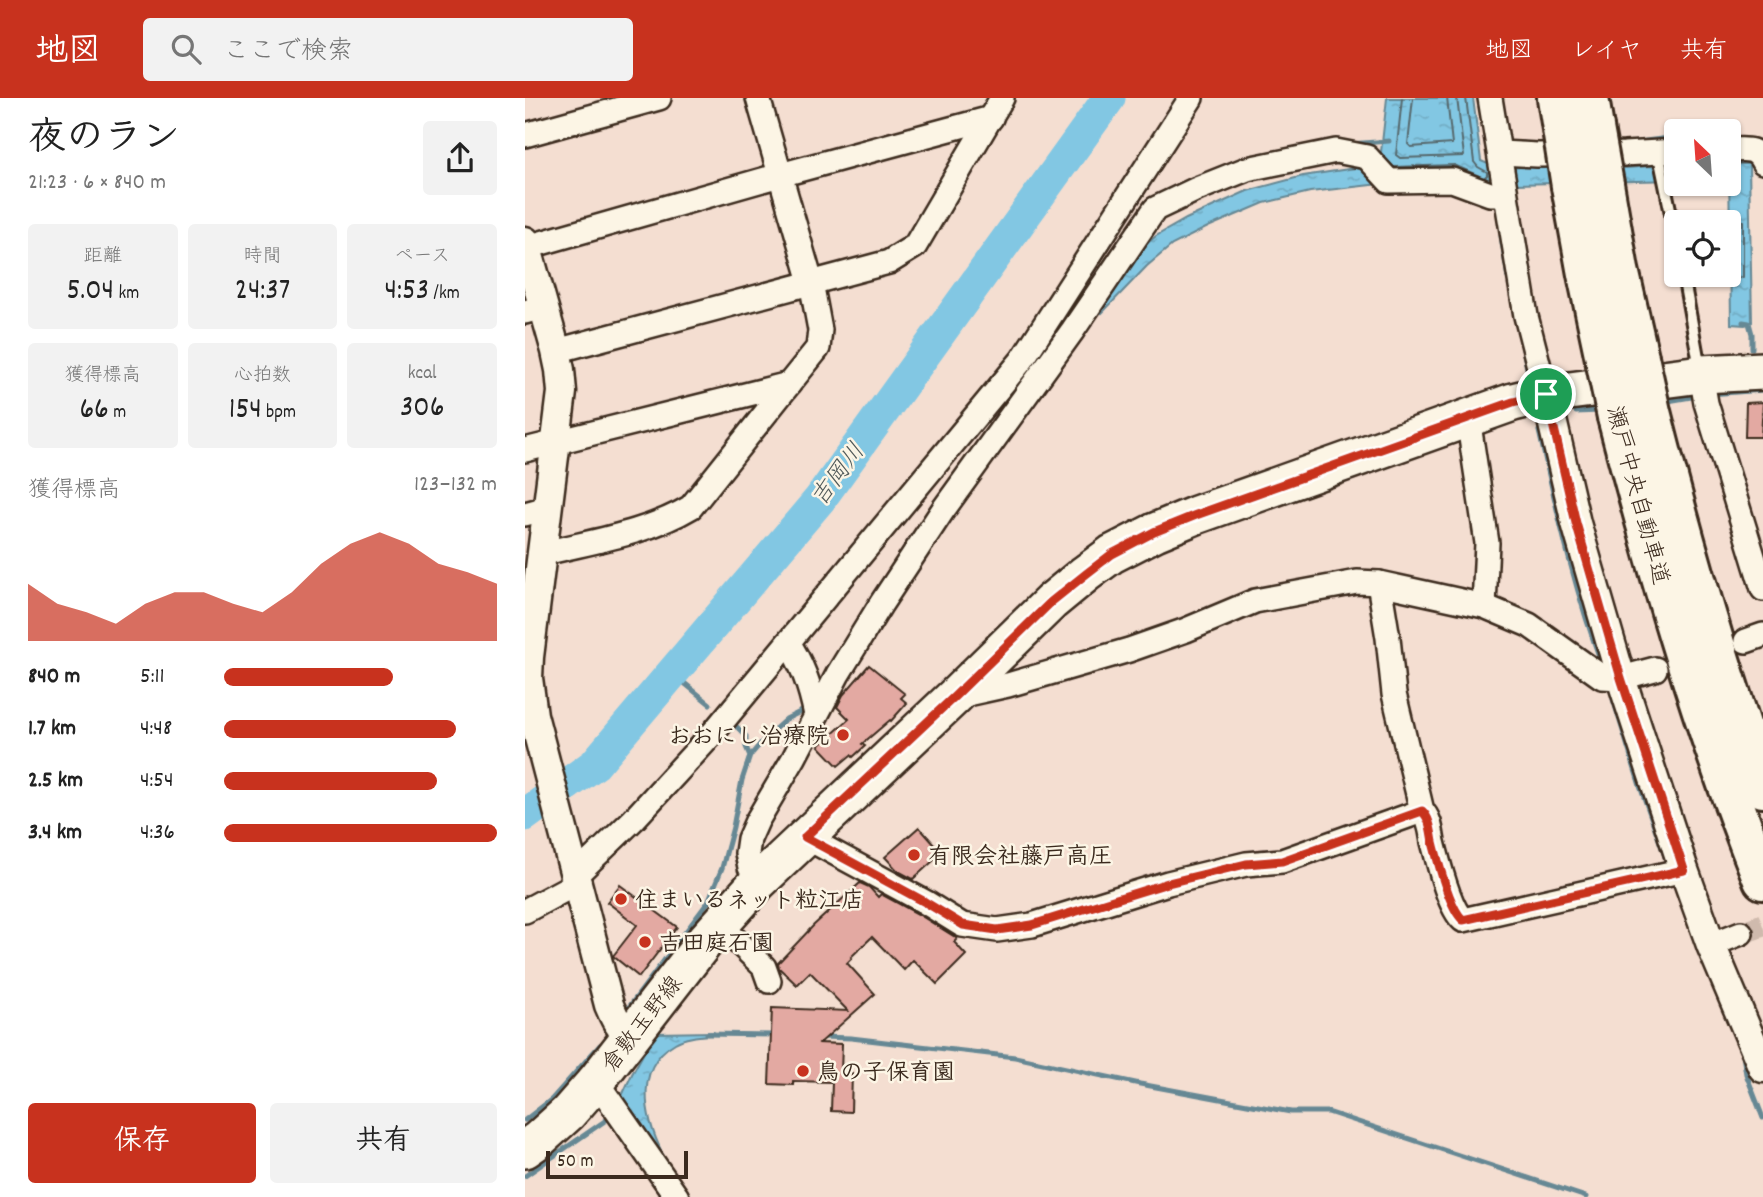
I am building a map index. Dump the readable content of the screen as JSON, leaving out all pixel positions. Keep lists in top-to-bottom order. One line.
{"streets":{"highway":["瀬戸中央自動車道"],"main road":["倉敷玉野線"]},"water":["吉岡川"],"places":["おおにし治療院","有限会社藤戸高圧","住まいるネット粒江店","吉田庭石園","鳥の子保育園"],"scale_bar":"50 m","north":"top left","page":{"header":"地図","search":"ここで検索","nav":["地図","レイヤ","共有"],"heading":["夜のラン","21:23 · 6 × 840 m"],"stats":[["距離","5.04 km"],["時間","24:37"],["ペース","4:53 /km"],["獲得標高","66 m"],["心拍数","154 bpm"],["kcal","306"]],"chart":["獲得標高","123–132 m"],"list":[{"name":"840 m","note":"5:11"},{"name":"1.7 km","note":"4:48"},{"name":"2.5 km","note":"4:54"},{"name":"3.4 km","note":"4:36"}],"buttons":["保存","共有"],"scale":"50 m"}}
